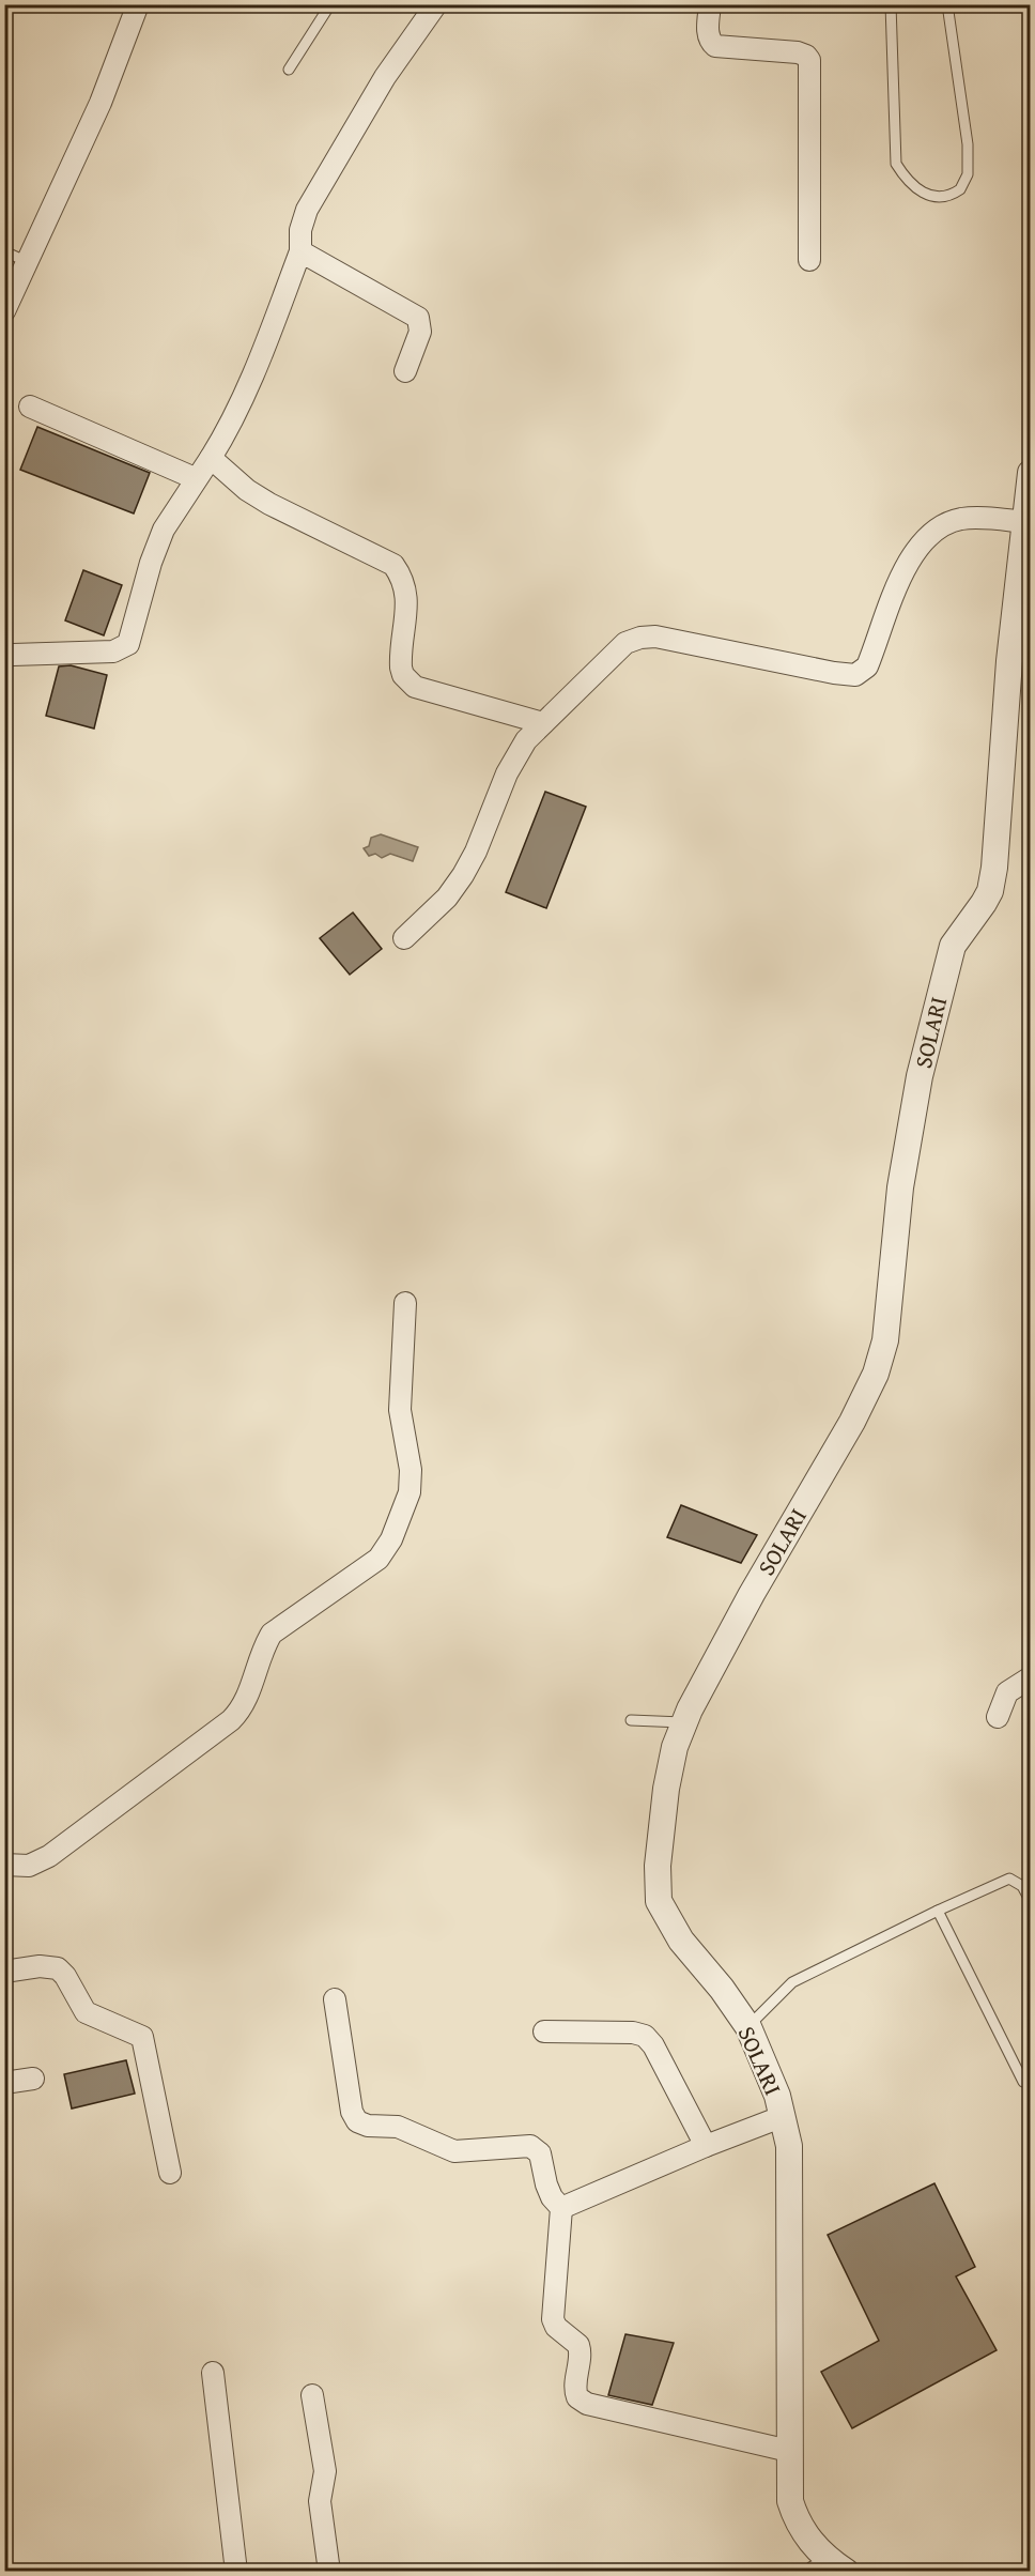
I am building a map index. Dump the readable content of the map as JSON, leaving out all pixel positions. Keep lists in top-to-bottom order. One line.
{"streets":{"street":["SOLARI"]}}
